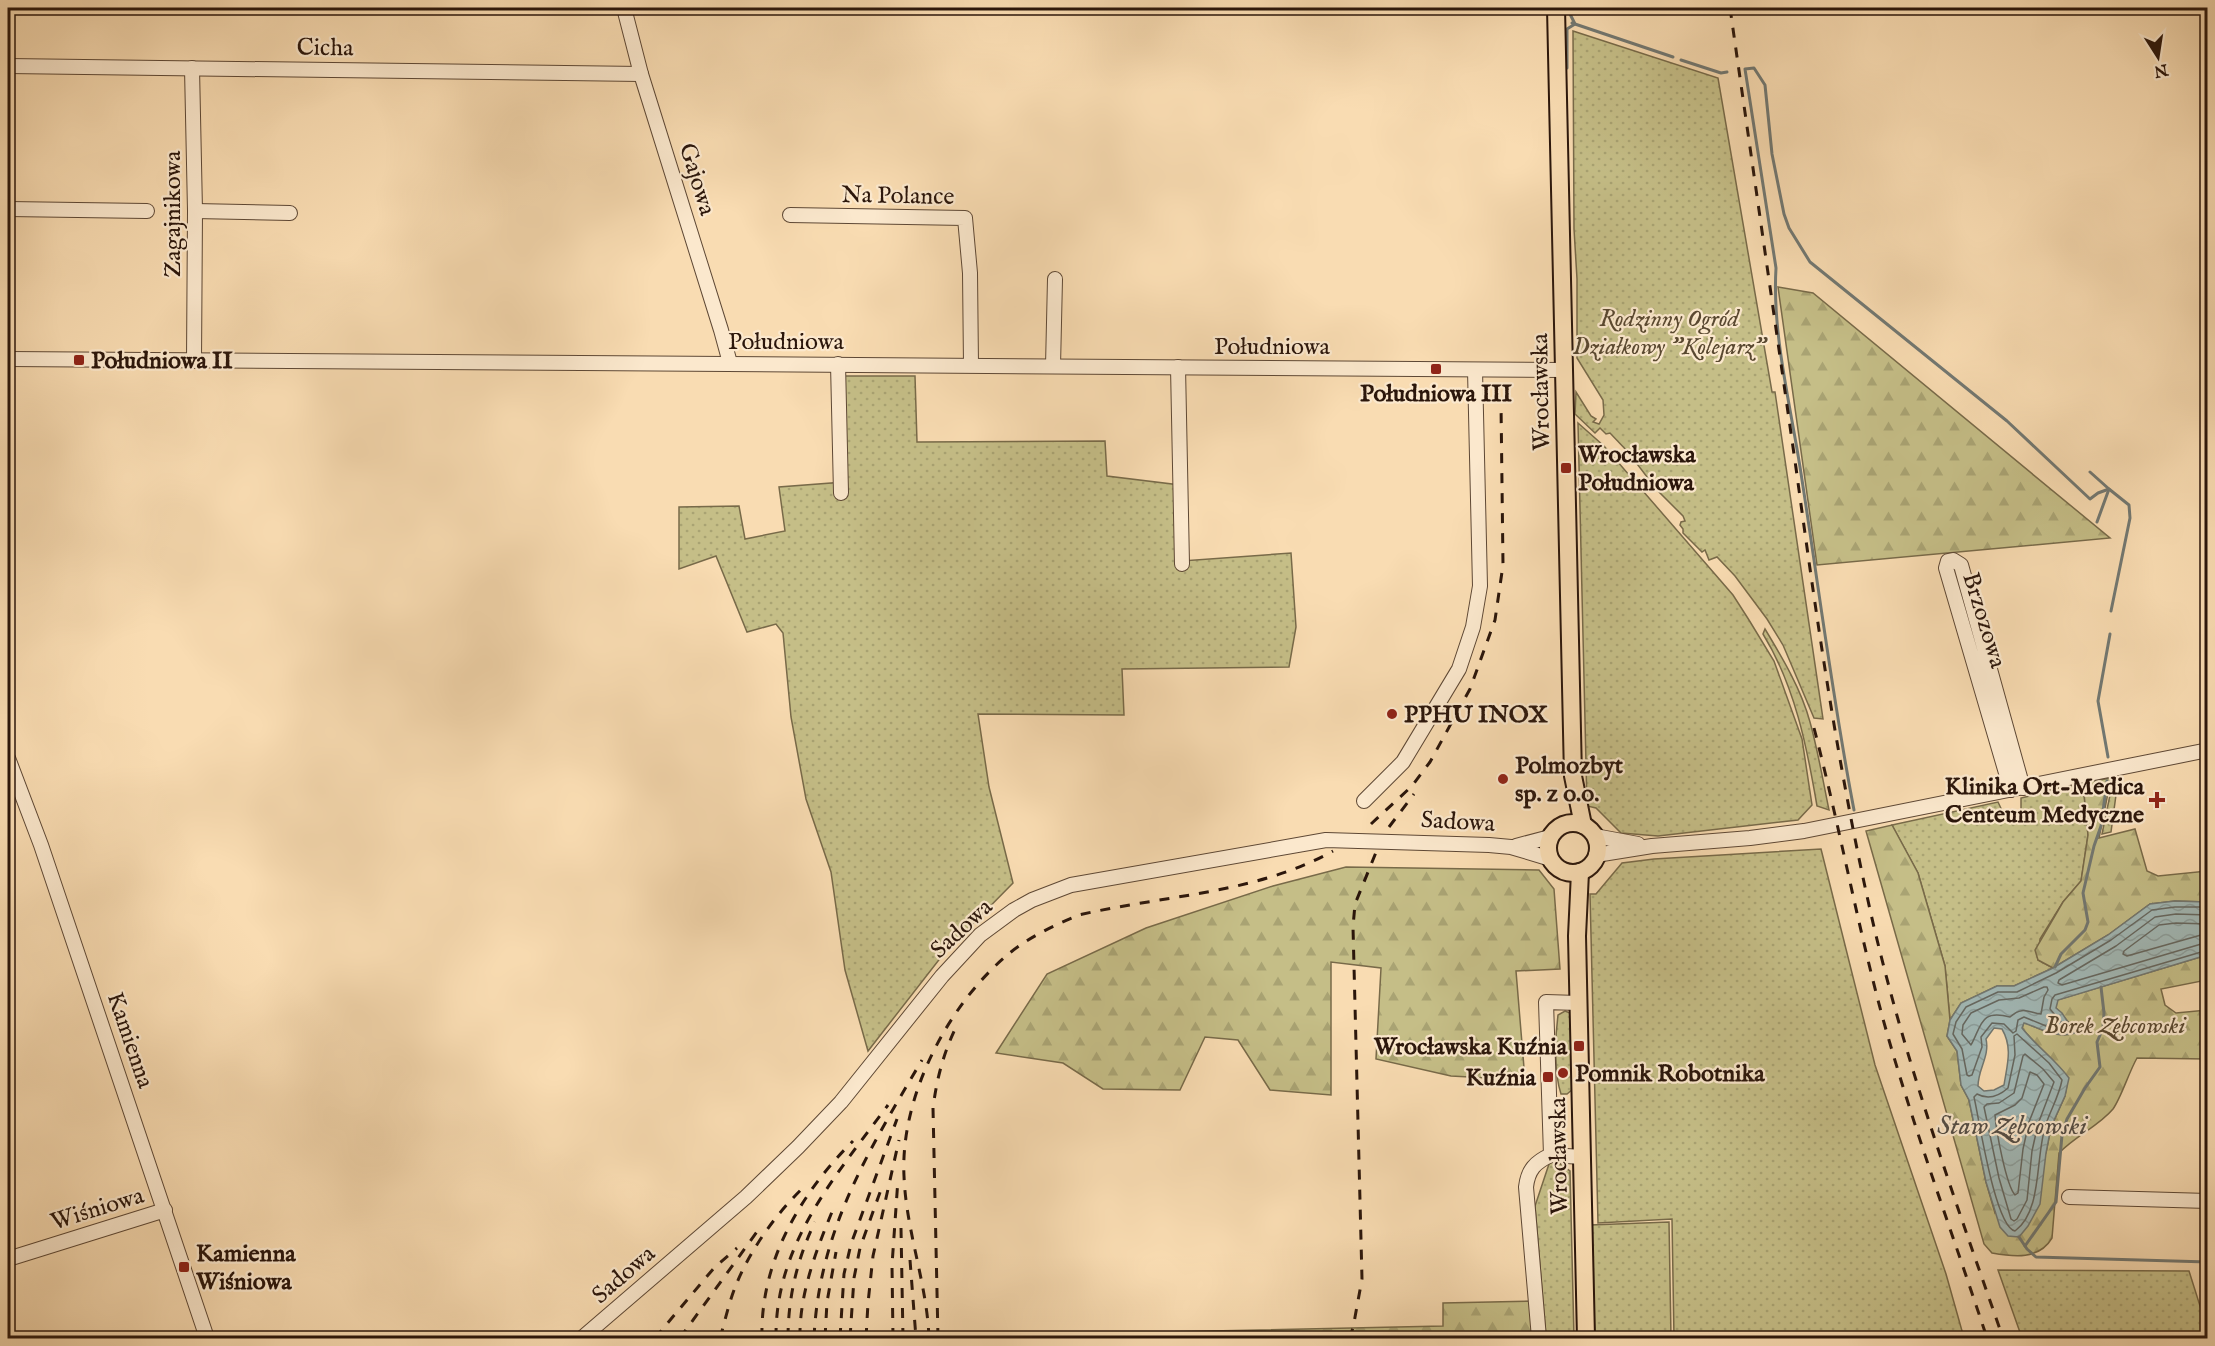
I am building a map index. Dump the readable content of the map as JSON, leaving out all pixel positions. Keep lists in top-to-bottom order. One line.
{"streets":{"main road":["Wrocławska"],"street":["Cicha","Gajowa","Na Polance","Zagajnikowa","Południowa","Brzozowa","Sadowa","Kamienna","Wiśniowa"]},"crossings":[["Cicha","Gajowa"],["Cicha","Zagajnikowa"],["Gajowa","Południowa"],["Na Polance","Południowa"],["Zagajnikowa","Południowa"],["Południowa","Wrocławska"],["Wrocławska","Sadowa"],["Kamienna","Wiśniowa"]],"water":["Staw Zębcowski"],"parks":["Rodzinny Ogród Działkowy \"Kolejarz\"","Borek Zębcowski"],"places":{"transit":["Południowa II","Południowa III","Wrocławska Południowa","Wrocławska Kuźnia","Kuźnia","Kamienna Wiśniowa"],"other":["PPHU INOX","Polmozbyt sp. z o.o.","Pomnik Robotnika"],"health":["Klinika Ort-Medica Centeum Medyczne"]},"north":"bottom"}
